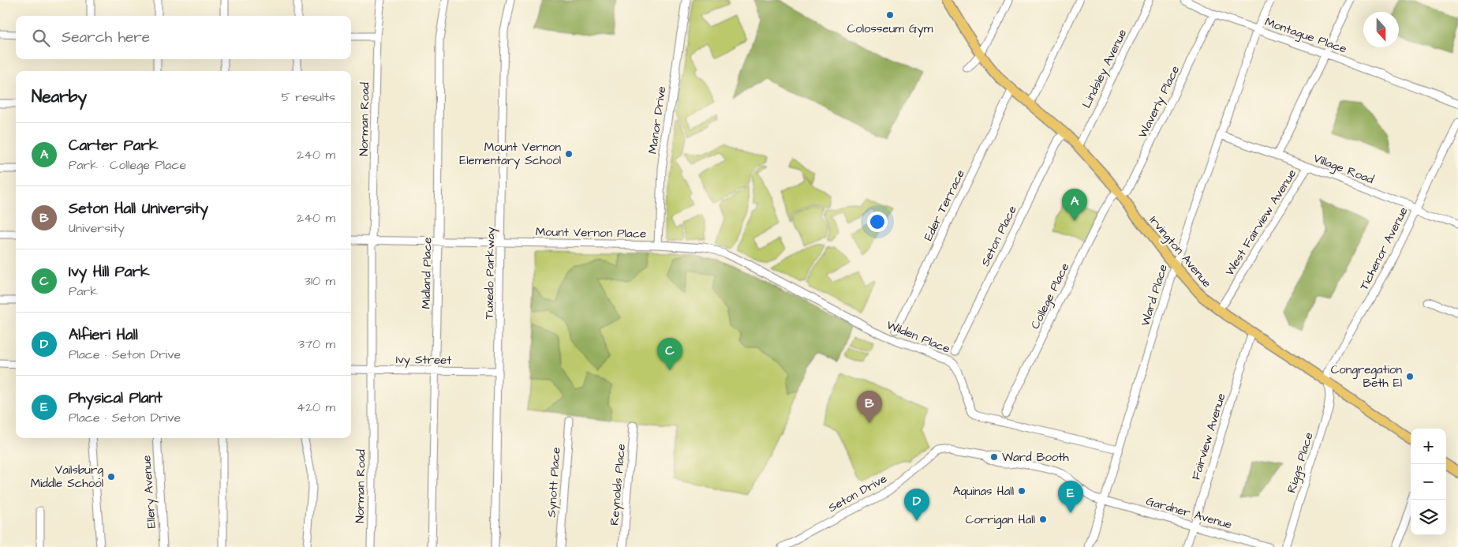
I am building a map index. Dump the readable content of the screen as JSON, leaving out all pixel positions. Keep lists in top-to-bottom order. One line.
{"streets":{"main road":["Irvington Avenue"],"street":["Montague Place","Lindsley Avenue","Waverly Place","Norman Road","Manor Drive","Village Road","Eder Terrace","West Fairview Avenue","Mount Vernon Place","Seton Place","Tichenor Avenue","Midland Place","Tuxedo Parkway","Ward Place","College Place","Wilden Place","Ivy Street","Fairview Avenue","Riggs Place","Synott Place","Reynolds Place","Ellery Avenue","Seton Drive","Gardner Avenue"]},"crossings":[["Montague Place","Waverly Place"],["Montague Place","Ward Place"],["Lindsley Avenue","Irvington Avenue"],["Waverly Place","Irvington Avenue"],["Waverly Place","College Place"],["Norman Road","Mount Vernon Place"],["Norman Road","Ivy Street"],["Manor Drive","Mount Vernon Place"],["Village Road","West Fairview Avenue"],["Village Road","Tichenor Avenue"],["Village Road","Ward Place"],["Eder Terrace","Irvington Avenue"],["West Fairview Avenue","Irvington Avenue"],["Mount Vernon Place","Midland Place"],["Mount Vernon Place","Tuxedo Parkway"],["Mount Vernon Place","Wilden Place"],["Seton Place","Irvington Avenue"],["Tichenor Avenue","Irvington Avenue"],["Tichenor Avenue","Riggs Place"],["Irvington Avenue","Ward Place"],["Irvington Avenue","College Place"],["Irvington Avenue","Fairview Avenue"],["Irvington Avenue","Riggs Place"],["Midland Place","Ivy Street"],["Tuxedo Parkway","Ivy Street"],["Ward Place","Wilden Place"],["Ward Place","Seton Drive"],["Ward Place","Gardner Avenue"],["Fairview Avenue","Gardner Avenue"],["Seton Drive","Gardner Avenue"]],"places":["Colosseum Gym","Mount Vernon Elementary School","Congregation Beth El","Ward Booth","Vailsburg Middle School","Aquinas Hall","Corrigan Hall"],"north":"bottom","page":{"search":"Search here","heading":["Nearby","5 results"],"list":[{"mark":"A","name":"Carter Park","note":"Park · College Place","value":"240 m"},{"mark":"B","name":"Seton Hall University","note":"University","value":"240 m"},{"mark":"C","name":"Ivy Hill Park","note":"Park","value":"310 m"},{"mark":"D","name":"Alfieri Hall","note":"Place · Seton Drive","value":"370 m"},{"mark":"E","name":"Physical Plant","note":"Place · Seton Drive","value":"420 m"}],"pins":["A","C","B","E","D"],"map_buttons":["+","−"]}}
